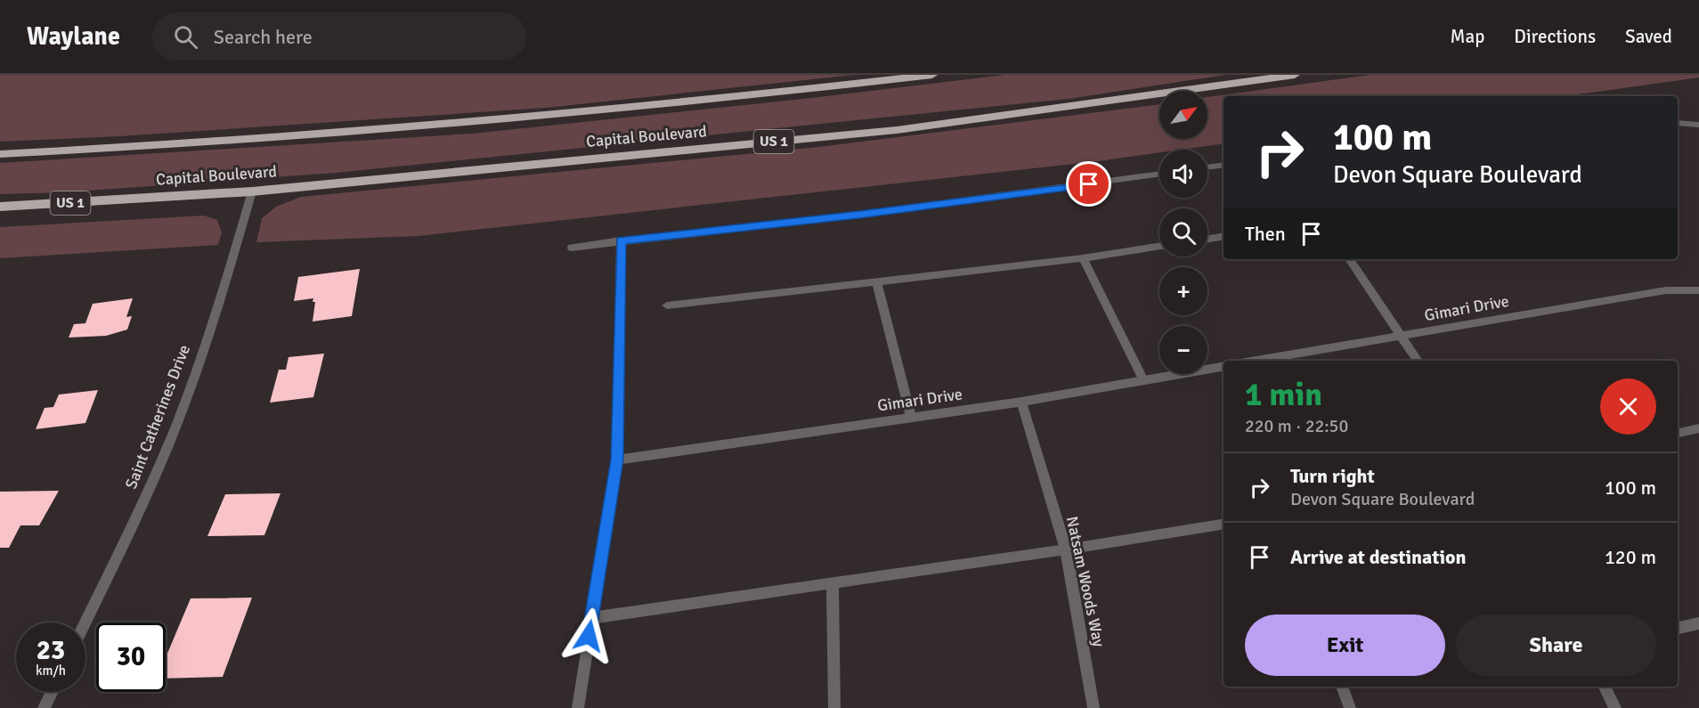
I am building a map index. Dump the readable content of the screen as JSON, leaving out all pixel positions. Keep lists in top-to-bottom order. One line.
{"streets":{"highway":["Capital Boulevard","US 1"],"street":["Gimari Drive","Saint Catherines Drive","Natsam Woods Way"]},"crossings":[["Capital Boulevard","Saint Catherines Drive"],["Gimari Drive","Natsam Woods Way"]],"north":"top right","page":{"header":"Waylane","search":"Search here","nav":["Map","Directions","Saved"],"map_buttons":["+","−"],"turn":["100 m","Devon Square Boulevard"],"then":"Then","heading":["1 min","220 m · 22:50"],"list":[{"name":"Turn right","note":"Devon Square Boulevard","value":"100 m"},{"name":"Arrive at destination","value":"120 m"}],"buttons":["Exit","Share"],"speed":"23 km/h","limit":"30"}}
